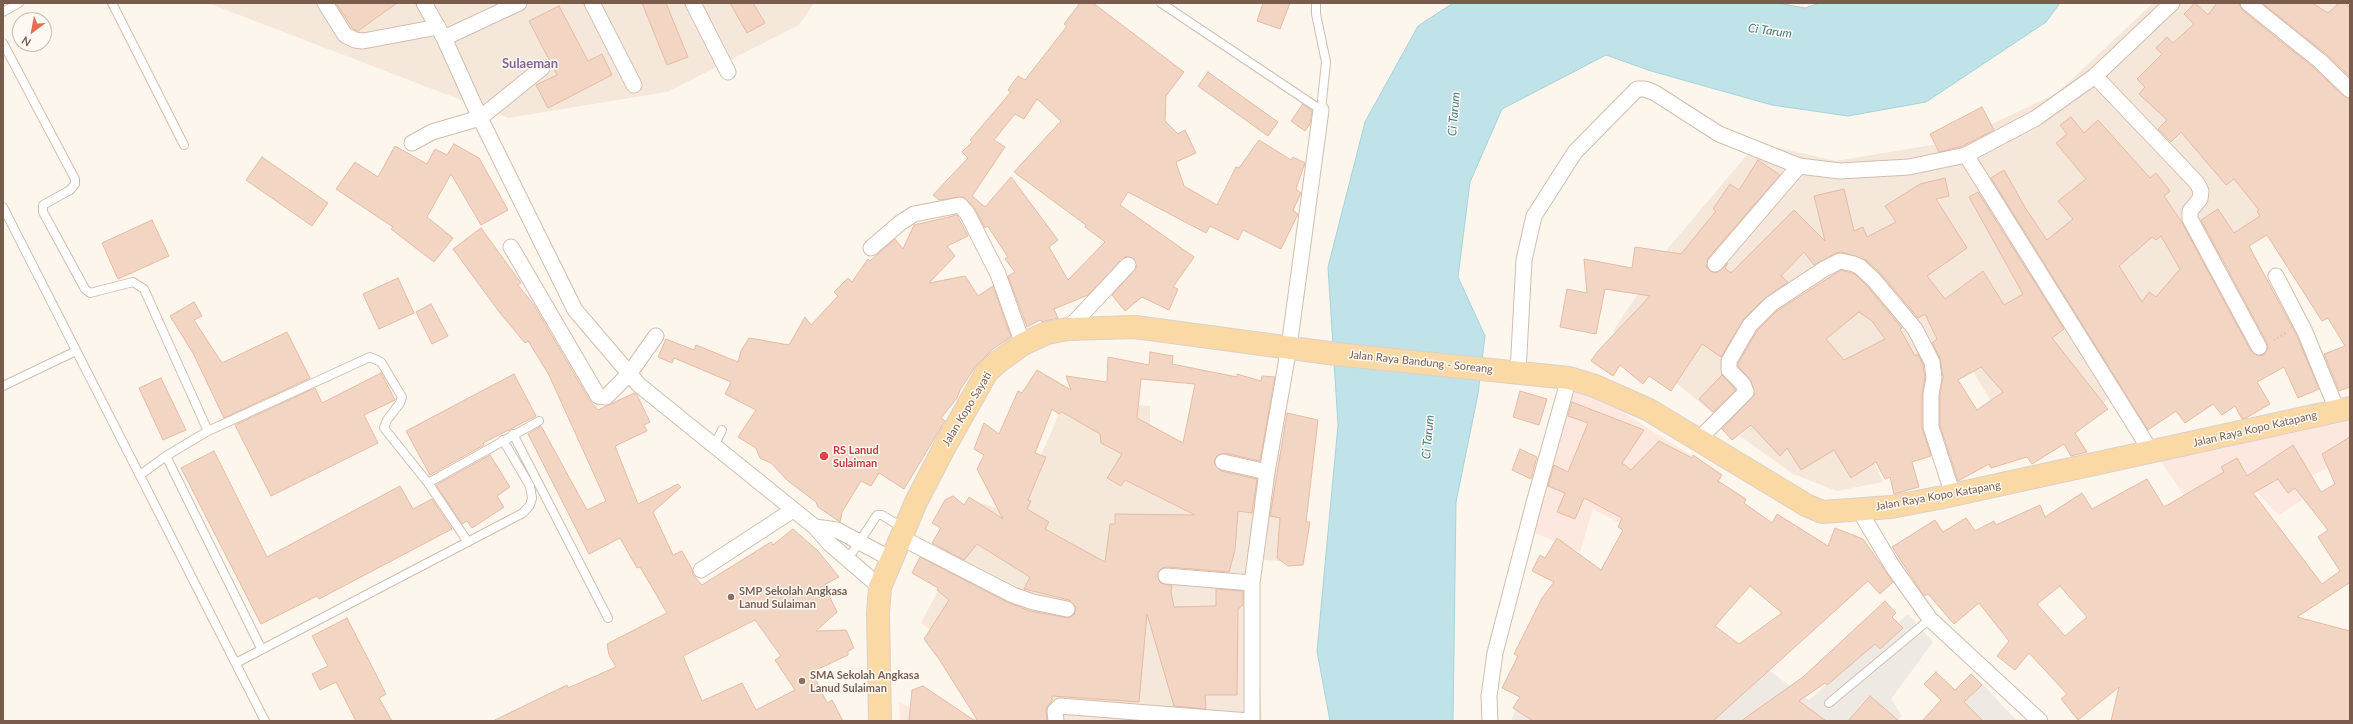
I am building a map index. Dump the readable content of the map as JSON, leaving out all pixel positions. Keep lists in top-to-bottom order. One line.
{"streets":{"main road":["Jalan Raya Bandung - Soreang","Jalan Kopo Sayati","Jalan Raya Kopo Katapang"]},"crossings":[["Jalan Raya Bandung - Soreang","Jalan Kopo Sayati"],["Jalan Raya Bandung - Soreang","Jalan Raya Kopo Katapang"]],"districts":["Sulaeman"],"water":["Ci Tarum"],"places":["RS Lanud Sulaiman","SMP Sekolah Angkasa Lanud Sulaiman","SMA Sekolah Angkasa Lanud Sulaiman"],"north":"bottom left"}
